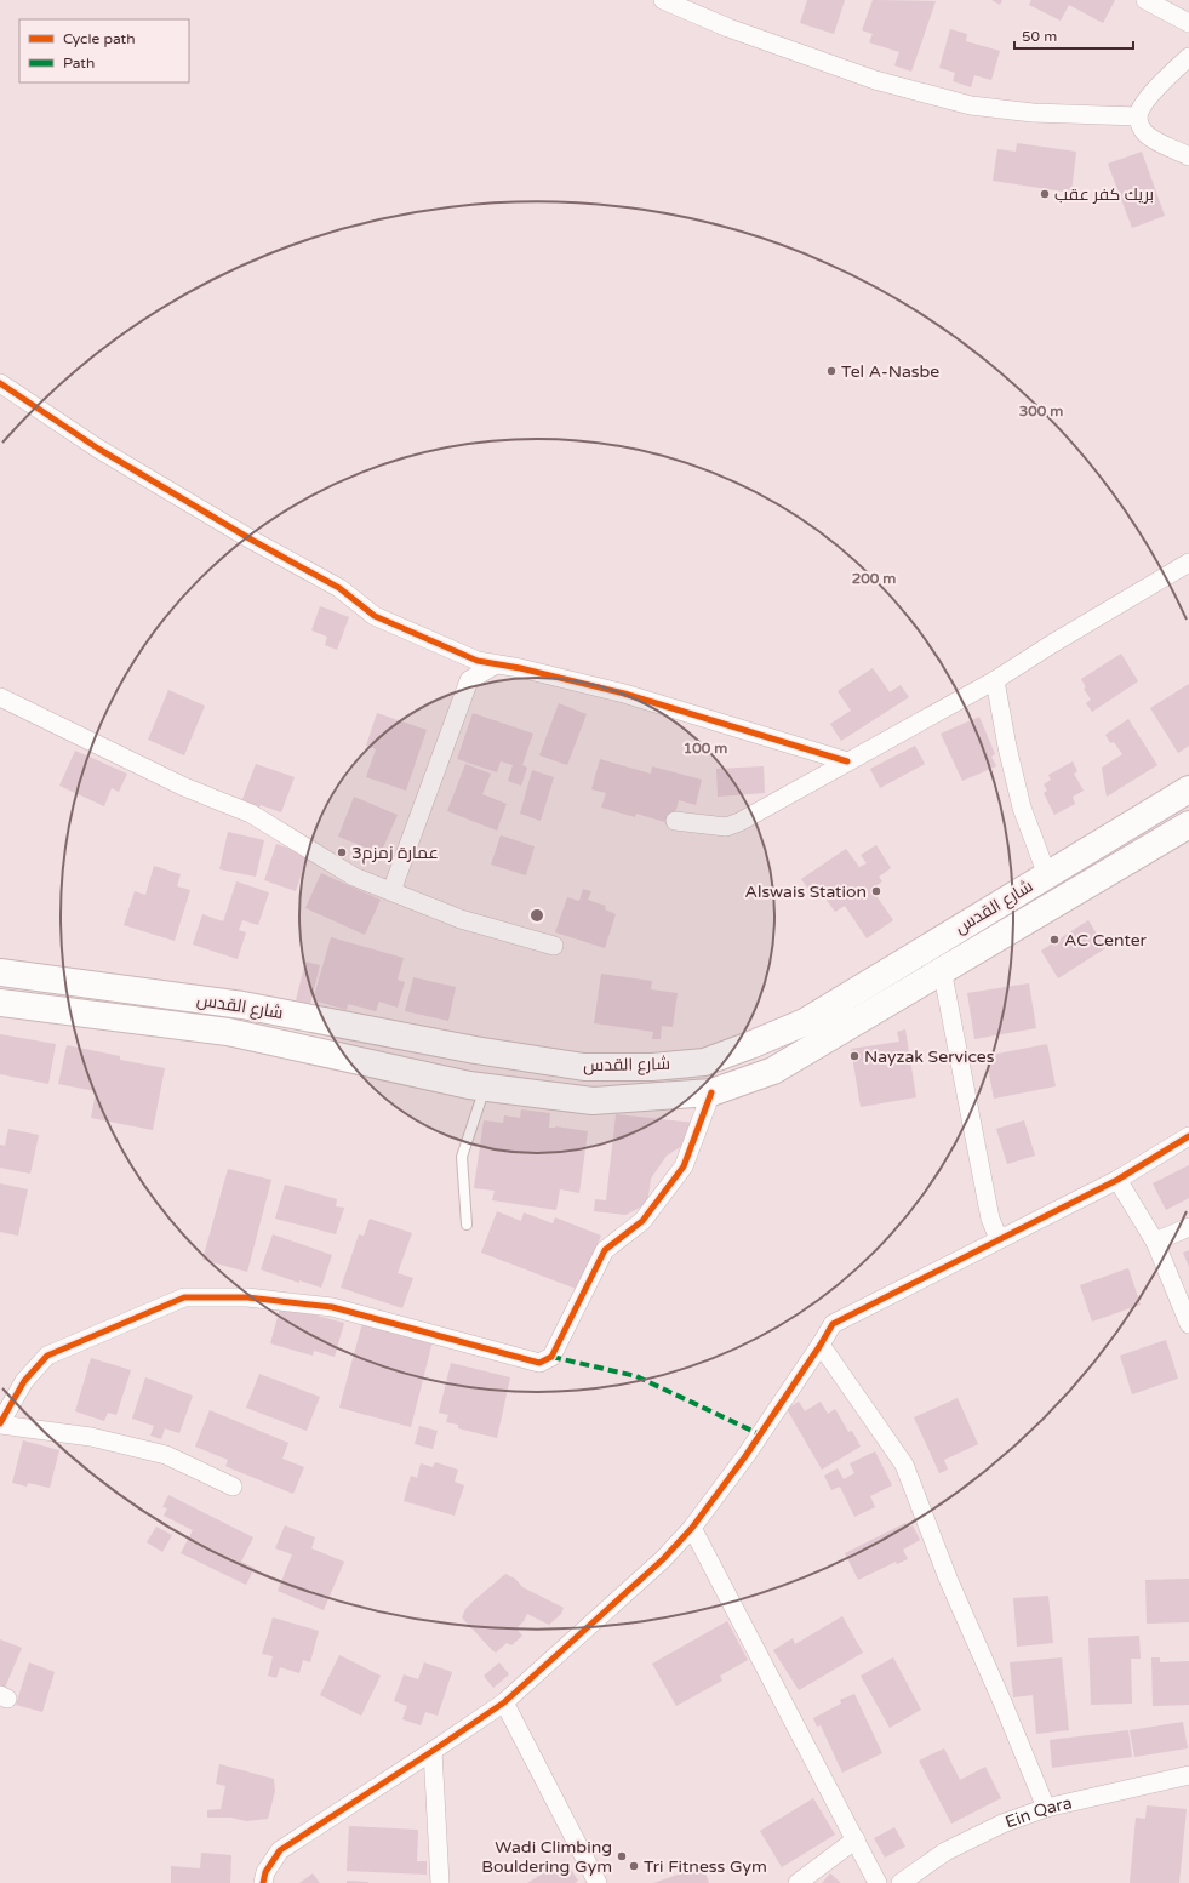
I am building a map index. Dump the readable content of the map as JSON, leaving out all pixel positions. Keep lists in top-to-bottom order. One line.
{"streets":{"main road":["شارع القدس"],"street":["Ein Qara"]},"places":["بريك كفر عقب","Tel A-Nasbe","عمارة زمزم3","Alswais Station","AC Center","Nayzak Services","Wadi Climbing Bouldering Gym","Tri Fitness Gym"],"legend":["Cycle path","Path"],"scale_bar":"50 m","rings":["300 m","200 m","100 m"]}
